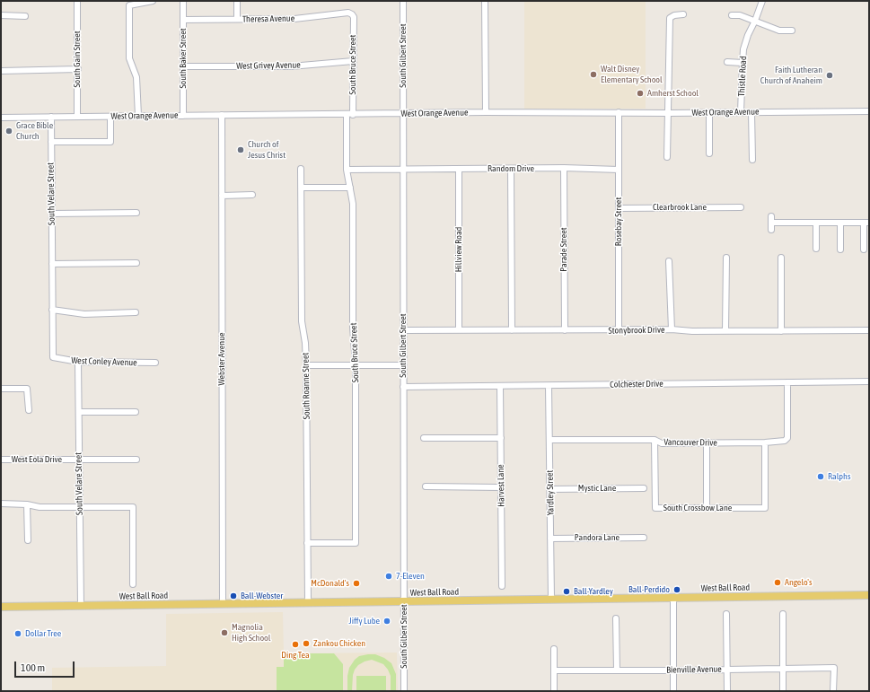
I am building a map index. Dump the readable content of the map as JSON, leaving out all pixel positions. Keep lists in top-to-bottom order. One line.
{"streets":{"main road":["West Ball Road"],"street":["Theresa Avenue","South Gilbert Street","South Baker Street","South Gain Street","South Bruce Street","West Grivey Avenue","Thistle Road","West Orange Avenue","Random Drive","South Velare Street","Clearbrook Lane","Rosebay Street","Hillview Road","Parade Street","Stonybrook Drive","Webster Avenue","West Conley Avenue","Colchester Drive","South Roanne Street","Vancouver Drive","West Eola Drive","Harvest Lane","Mystic Lane","Yardley Street","South Crossbow Lane","Pandora Lane","Bienville Avenue"]},"crossings":[["Theresa Avenue","South Baker Street"],["Theresa Avenue","South Bruce Street"],["South Gilbert Street","West Orange Avenue"],["South Gilbert Street","Random Drive"],["South Gilbert Street","Stonybrook Drive"],["South Gilbert Street","Colchester Drive"],["South Gilbert Street","West Ball Road"],["South Baker Street","West Grivey Avenue"],["South Baker Street","West Orange Avenue"],["South Gain Street","West Orange Avenue"],["South Bruce Street","West Grivey Avenue"],["South Bruce Street","West Orange Avenue"],["South Bruce Street","Random Drive"],["South Bruce Street","South Roanne Street"],["Thistle Road","West Orange Avenue"],["West Orange Avenue","South Velare Street"],["West Orange Avenue","Rosebay Street"],["West Orange Avenue","Webster Avenue"],["Random Drive","Rosebay Street"],["Random Drive","Hillview Road"],["Random Drive","Parade Street"],["South Velare Street","West Conley Avenue"],["South Velare Street","West Eola Drive"],["South Velare Street","West Ball Road"],["Clearbrook Lane","Rosebay Street"],["Rosebay Street","Stonybrook Drive"],["Hillview Road","Stonybrook Drive"],["Parade Street","Stonybrook Drive"],["Webster Avenue","West Ball Road"],["Colchester Drive","Vancouver Drive"],["Colchester Drive","Harvest Lane"],["Colchester Drive","Yardley Street"],["South Roanne Street","West Ball Road"],["Vancouver Drive","Yardley Street"],["Vancouver Drive","South Crossbow Lane"],["Mystic Lane","Yardley Street"],["Yardley Street","Pandora Lane"],["Yardley Street","West Ball Road"]],"places":["Walt Disney Elementary School","Faith Lutheran Church of Anaheim","Amherst School","Grace Bible Church","Church of Jesus Christ","Ralphs","7-Eleven","Angelo's","McDonald's","Ball-Perdido","Ball-Yardley","Ball-Webster","Jiffy Lube","Magnolia High School","Dollar Tree","Zankou Chicken","Ding Tea"],"scale_bar":"100 m"}
